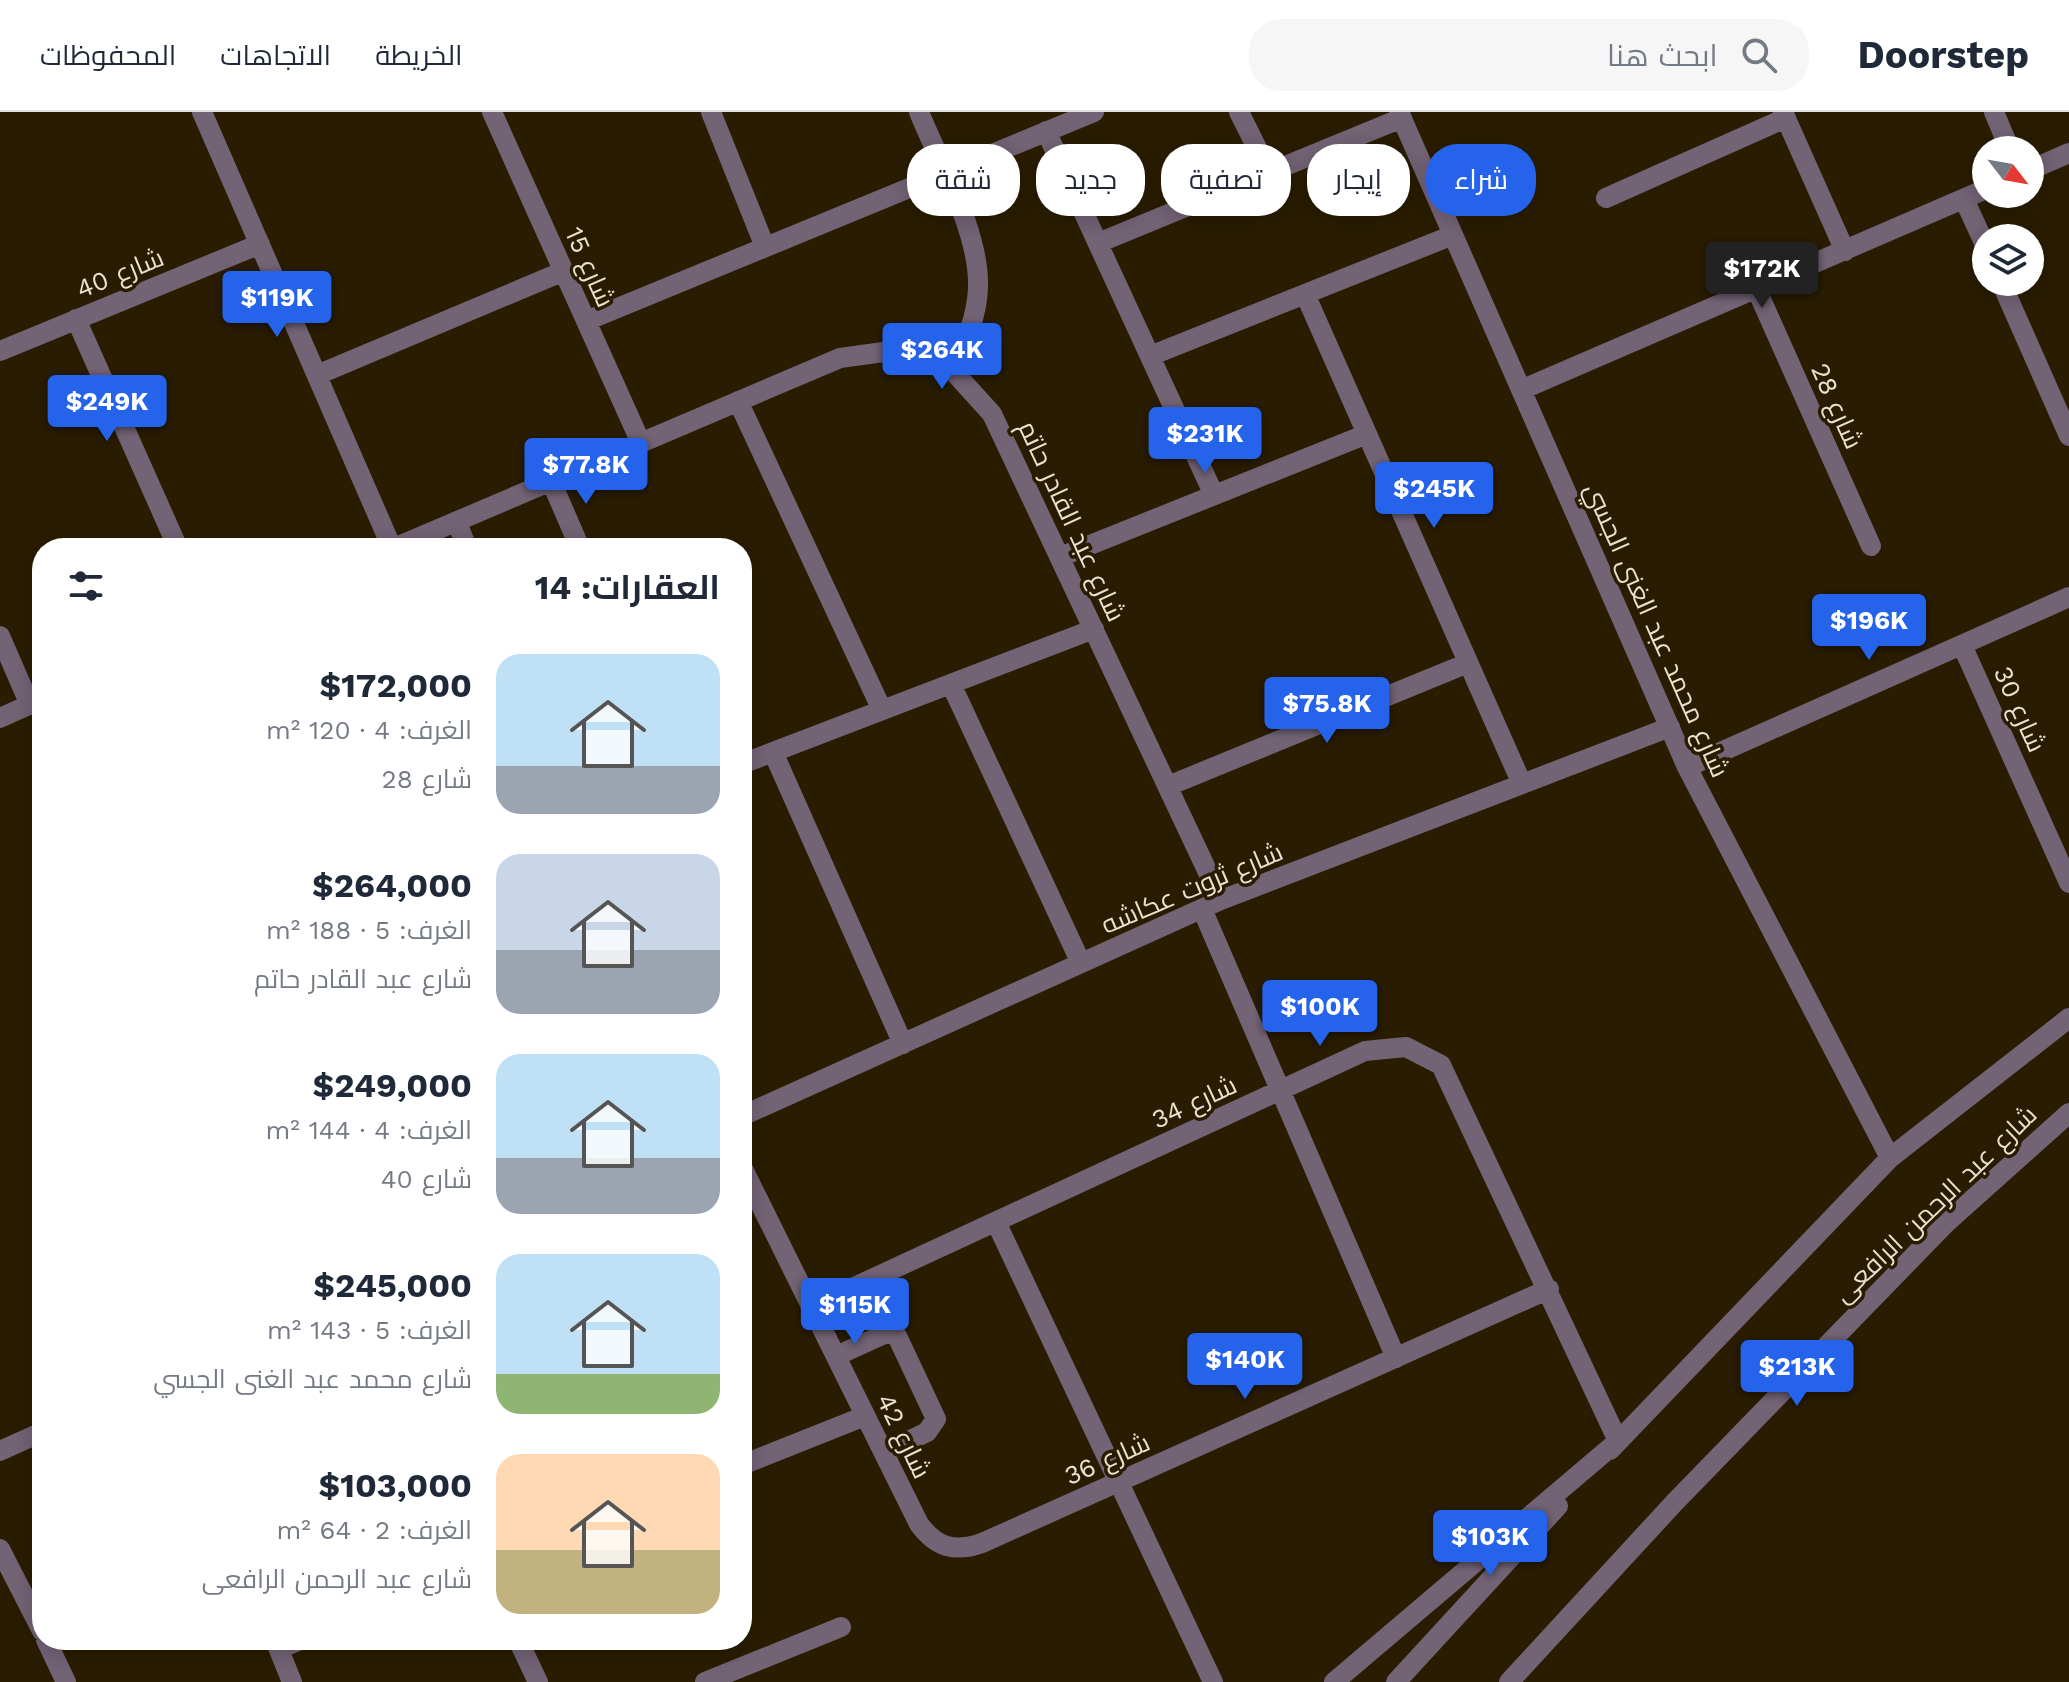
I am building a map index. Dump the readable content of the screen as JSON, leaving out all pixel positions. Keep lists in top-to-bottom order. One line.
{"streets":{"street":["شارع 15","شارع 40","شارع 28","شارع عبد القادر حاتم","شارع محمد عبد الغنى الجسي","شارع 30","شارع ثروت عكاشه","شارع 34","شارع عبد الرحمن الرافعى","شارع 42","شارع 36"]},"crossings":[["شارع 15","شارع عبد القادر حاتم"],["شارع عبد القادر حاتم","شارع ثروت عكاشه"],["شارع عبد القادر حاتم","شارع 34"],["شارع عبد القادر حاتم","شارع 36"],["شارع محمد عبد الغنى الجسي","شارع ثروت عكاشه"],["شارع محمد عبد الغنى الجسي","شارع عبد الرحمن الرافعى"],["شارع 34","شارع عبد الرحمن الرافعى"],["شارع 34","شارع 42"],["شارع 34","شارع 36"],["شارع 42","شارع 36"]],"north":"bottom right","page":{"header":"Doorstep","search":"ابحث هنا","nav":["الخريطة","الاتجاهات","المحفوظات"],"chip":["شراء","إيجار","تصفية","جديد","شقة"],"price":["$172K","$119K","$264K","$249K","$231K","$77.8K","$245K","$196K","$75.8K","$100K","$115K","$140K","$213K","$103K"],"heading":"العقارات: 14","list":[{"name":"$172,000","note":"الغرف: 4 · 120 m² · شارع 28"},{"name":"$264,000","note":"الغرف: 5 · 188 m² · شارع عبد القادر حاتم"},{"name":"$249,000","note":"الغرف: 4 · 144 m² · شارع 40"},{"name":"$245,000","note":"الغرف: 5 · 143 m² · شارع محمد عبد الغنى الجسي"},{"name":"$103,000","note":"الغرف: 2 · 64 m² · شارع عبد الرحمن الرافعى"}]}}
